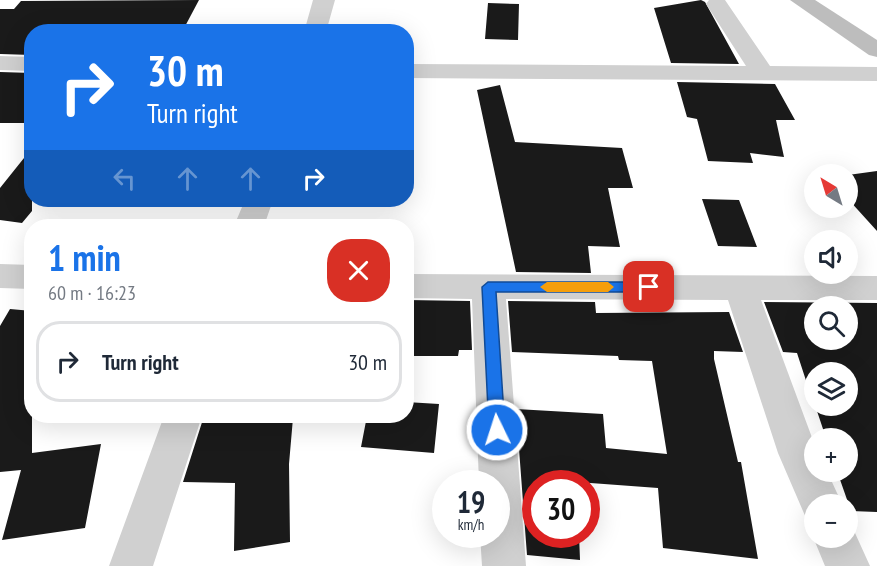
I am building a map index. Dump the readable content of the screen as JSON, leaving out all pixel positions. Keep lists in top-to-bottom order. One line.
{"north":"top left","page":{"turn":["30 m","Turn right"],"map_buttons":["+","−"],"heading":["1 min","60 m · 16:23"],"list":[{"name":"Turn right","value":"30 m"}],"speed":"19 km/h","limit":"30"}}
